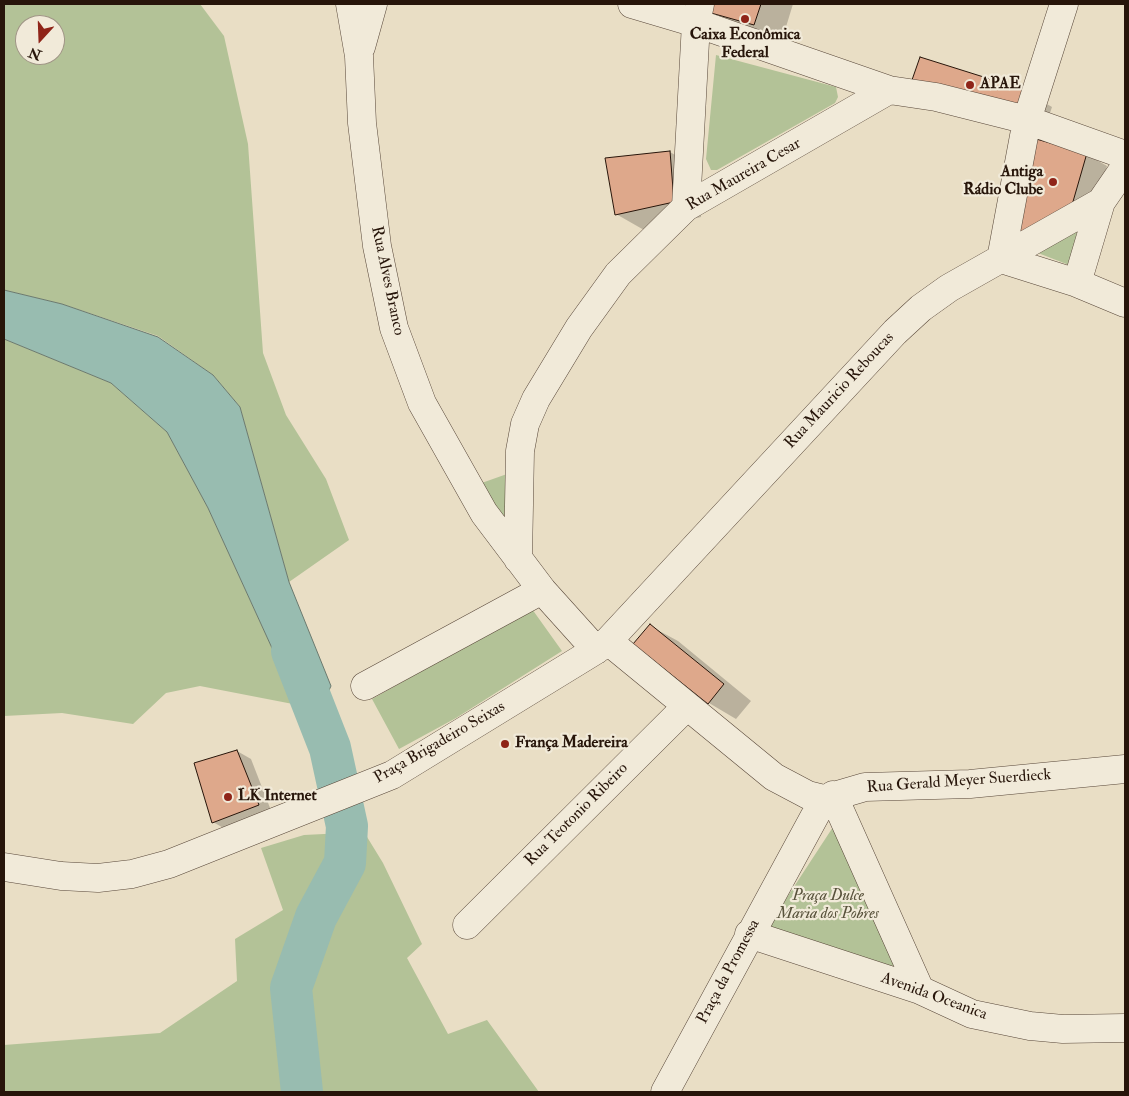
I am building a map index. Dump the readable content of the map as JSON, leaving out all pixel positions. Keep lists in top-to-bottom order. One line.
{"streets":{"street":["Rua Maureira Cesar","Rua Alves Branco","Rua Mauricio Reboucas","Praça Brigadeiro Seixas","Rua Gerald Meyer Suerdieck","Rua Teotonio Ribeiro","Praça da Promessa","Avenida Oceanica"]},"crossings":[["Rua Maureira Cesar","Rua Alves Branco"],["Rua Mauricio Reboucas","Praça Brigadeiro Seixas"],["Rua Mauricio Reboucas","Rua Gerald Meyer Suerdieck"],["Praça Brigadeiro Seixas","Rua Gerald Meyer Suerdieck"],["Rua Gerald Meyer Suerdieck","Rua Teotonio Ribeiro"],["Rua Gerald Meyer Suerdieck","Praça da Promessa"],["Praça da Promessa","Avenida Oceanica"]],"parks":["Praça Dulce Maria dos Pobres"],"places":["Caixa Econômica Federal","APAE","Antiga Rádio Clube","França Madereira","LK Internet"],"north":"bottom"}
